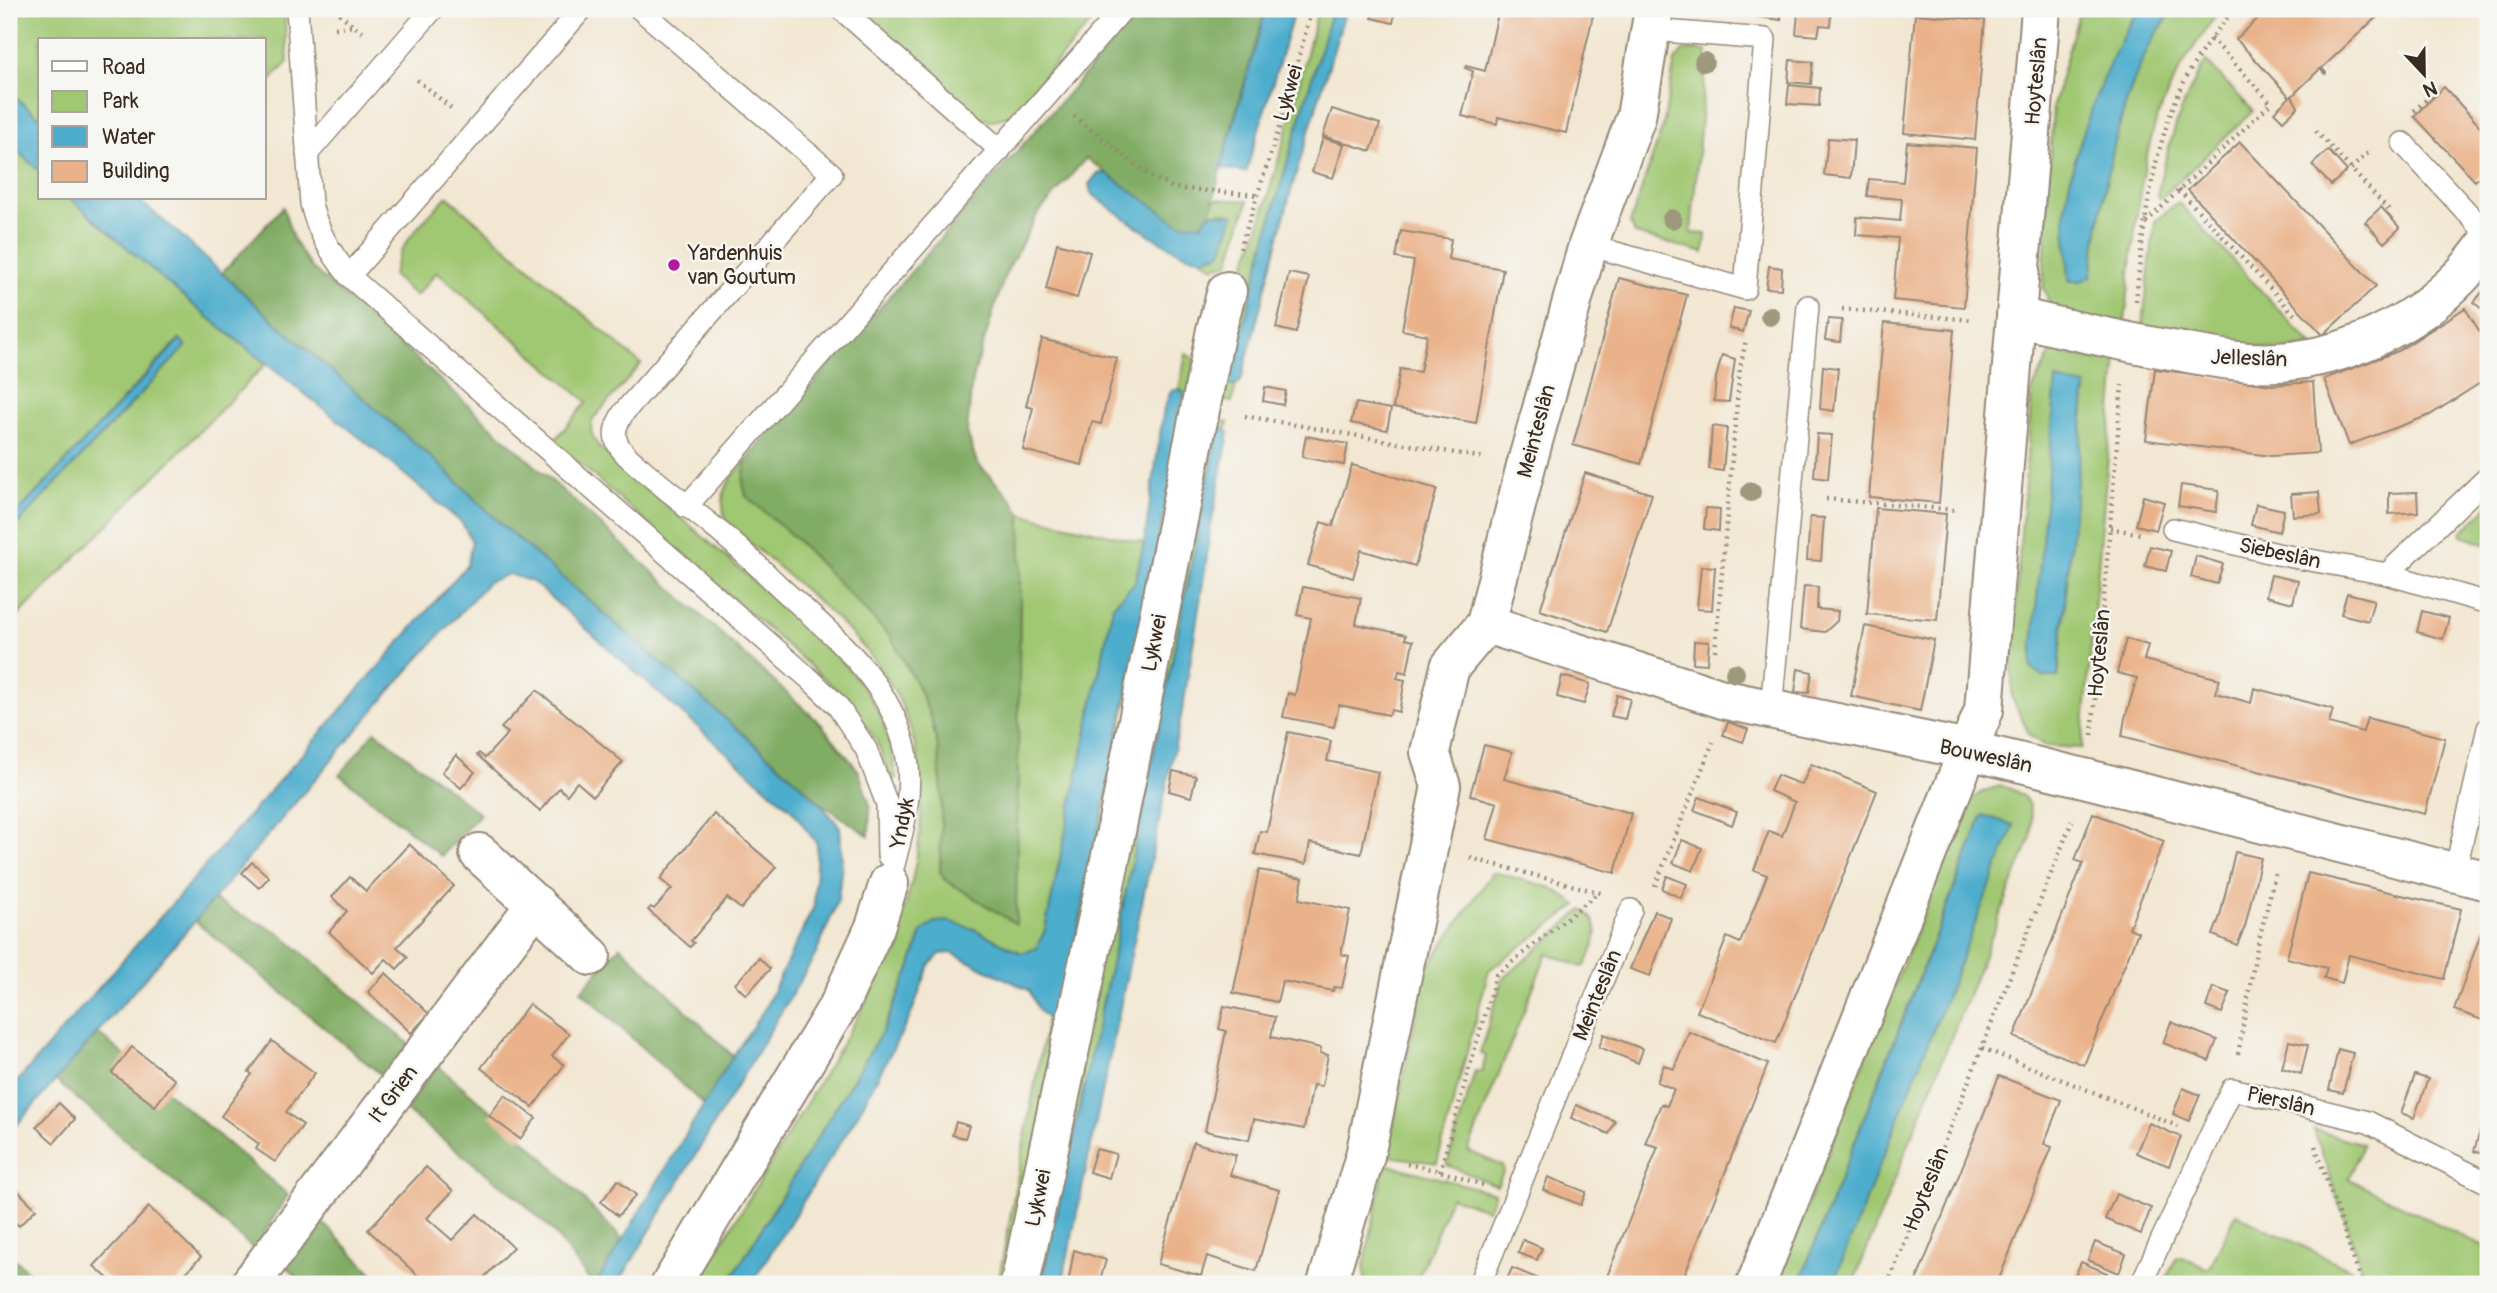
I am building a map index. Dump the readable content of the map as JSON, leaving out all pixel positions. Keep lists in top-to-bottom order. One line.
{"streets":{"street":["Hoyteslân","Lykwei","Jelleslân","Meinteslân","Bouweslân","Yndyk","It Grien"],"lane":["Siebeslân","Pierslân"]},"crossings":[["Hoyteslân","Jelleslân"],["Hoyteslân","Bouweslân"],["Meinteslân","Bouweslân"]],"places":["Yardenhuis van Goutum"],"legend":["Road","Park","Water","Building"],"north":"bottom"}
